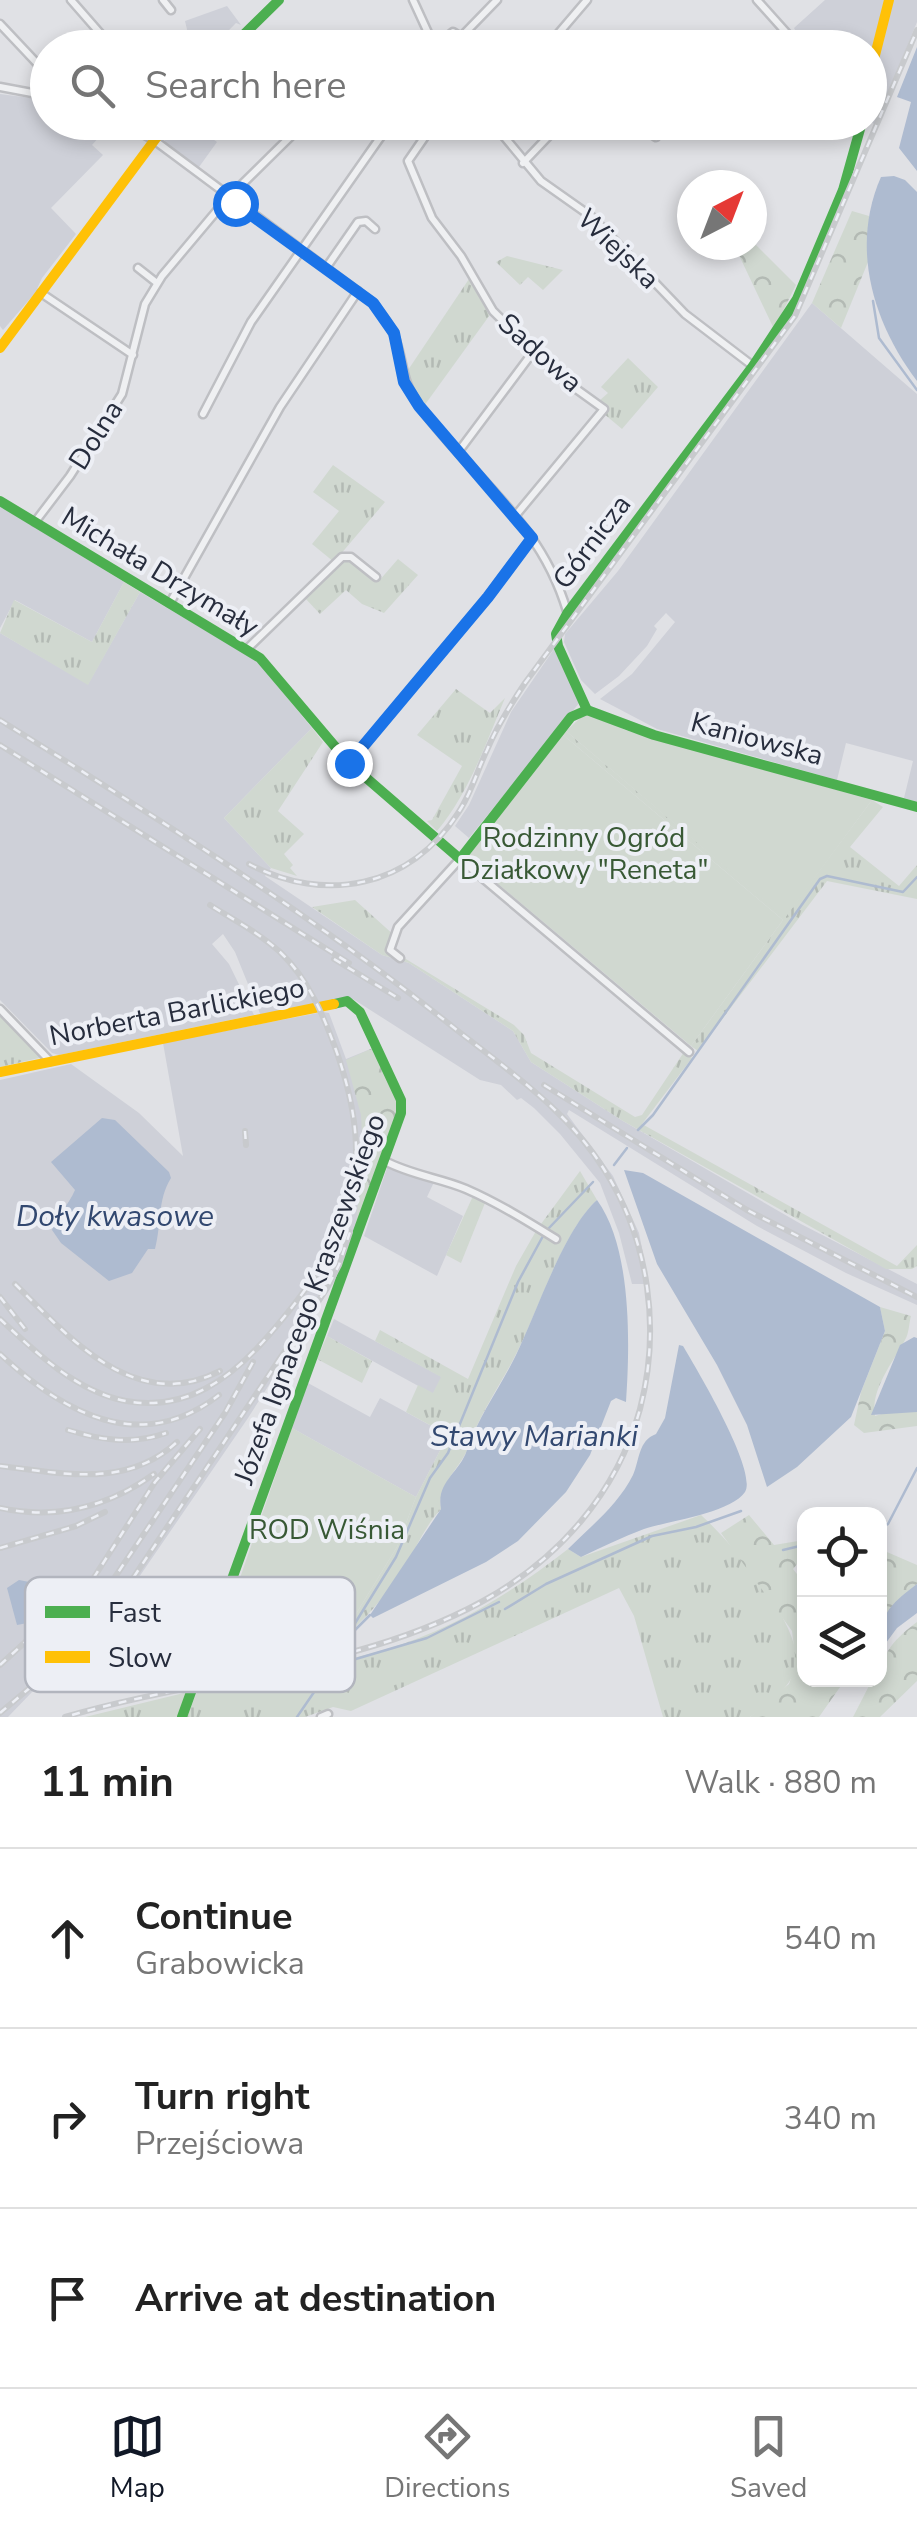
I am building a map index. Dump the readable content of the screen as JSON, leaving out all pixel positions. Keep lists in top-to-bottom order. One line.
{"streets":{"street":["Wiejska","Sadowa","Dolna","Górnicza","Michała Drzymały","Kaniowska","Norberta Barlickiego","Józefa Ignacego Kraszewskiego"]},"crossings":[["Wiejska","Górnicza"],["Dolna","Michała Drzymały"],["Górnicza","Kaniowska"],["Norberta Barlickiego","Józefa Ignacego Kraszewskiego"]],"water":["Doły kwasowe","Stawy Marianki"],"parks":["Rodzinny Ogród Działkowy \"Reneta\"","ROD Wiśnia"],"legend":["Fast","Slow"],"north":"top right","page":{"search":"Search here","heading":["11 min","Walk · 880 m"],"list":[["Continue","Grabowicka","540 m"],["Turn right","Przejściowa","340 m"],"Arrive at destination"],"nav":["Map","Directions","Saved"]}}
